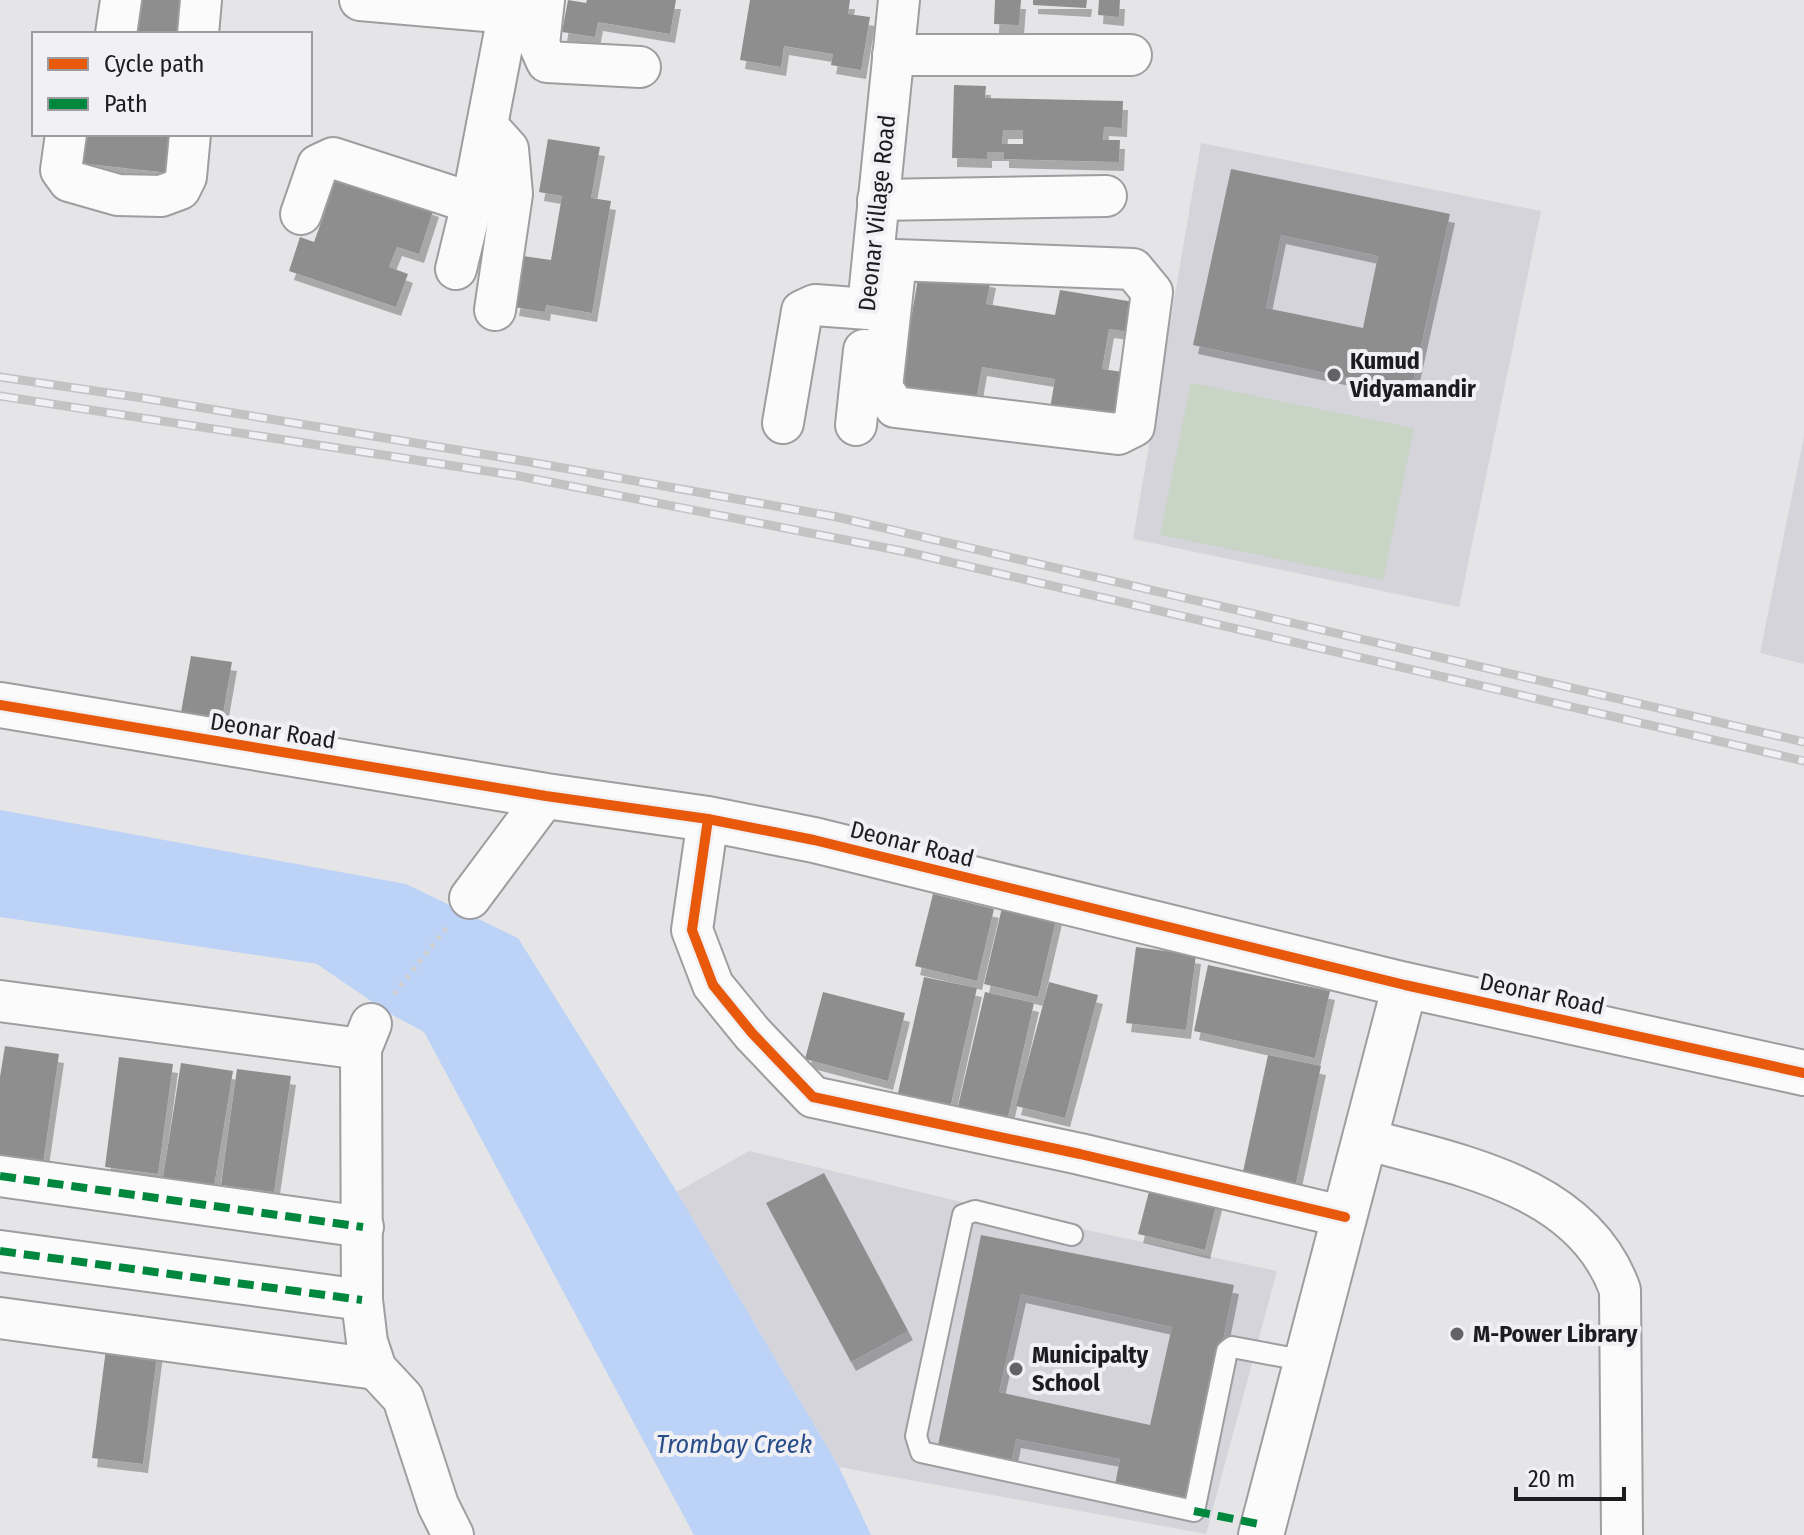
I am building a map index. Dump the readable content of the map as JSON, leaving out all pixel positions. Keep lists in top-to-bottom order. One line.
{"streets":{"street":["Deonar Village Road","Deonar Road"]},"water":["Trombay Creek"],"places":["Kumud Vidyamandir","M-Power Library","Municipalty School"],"legend":["Cycle path","Path"],"scale_bar":"20 m"}
